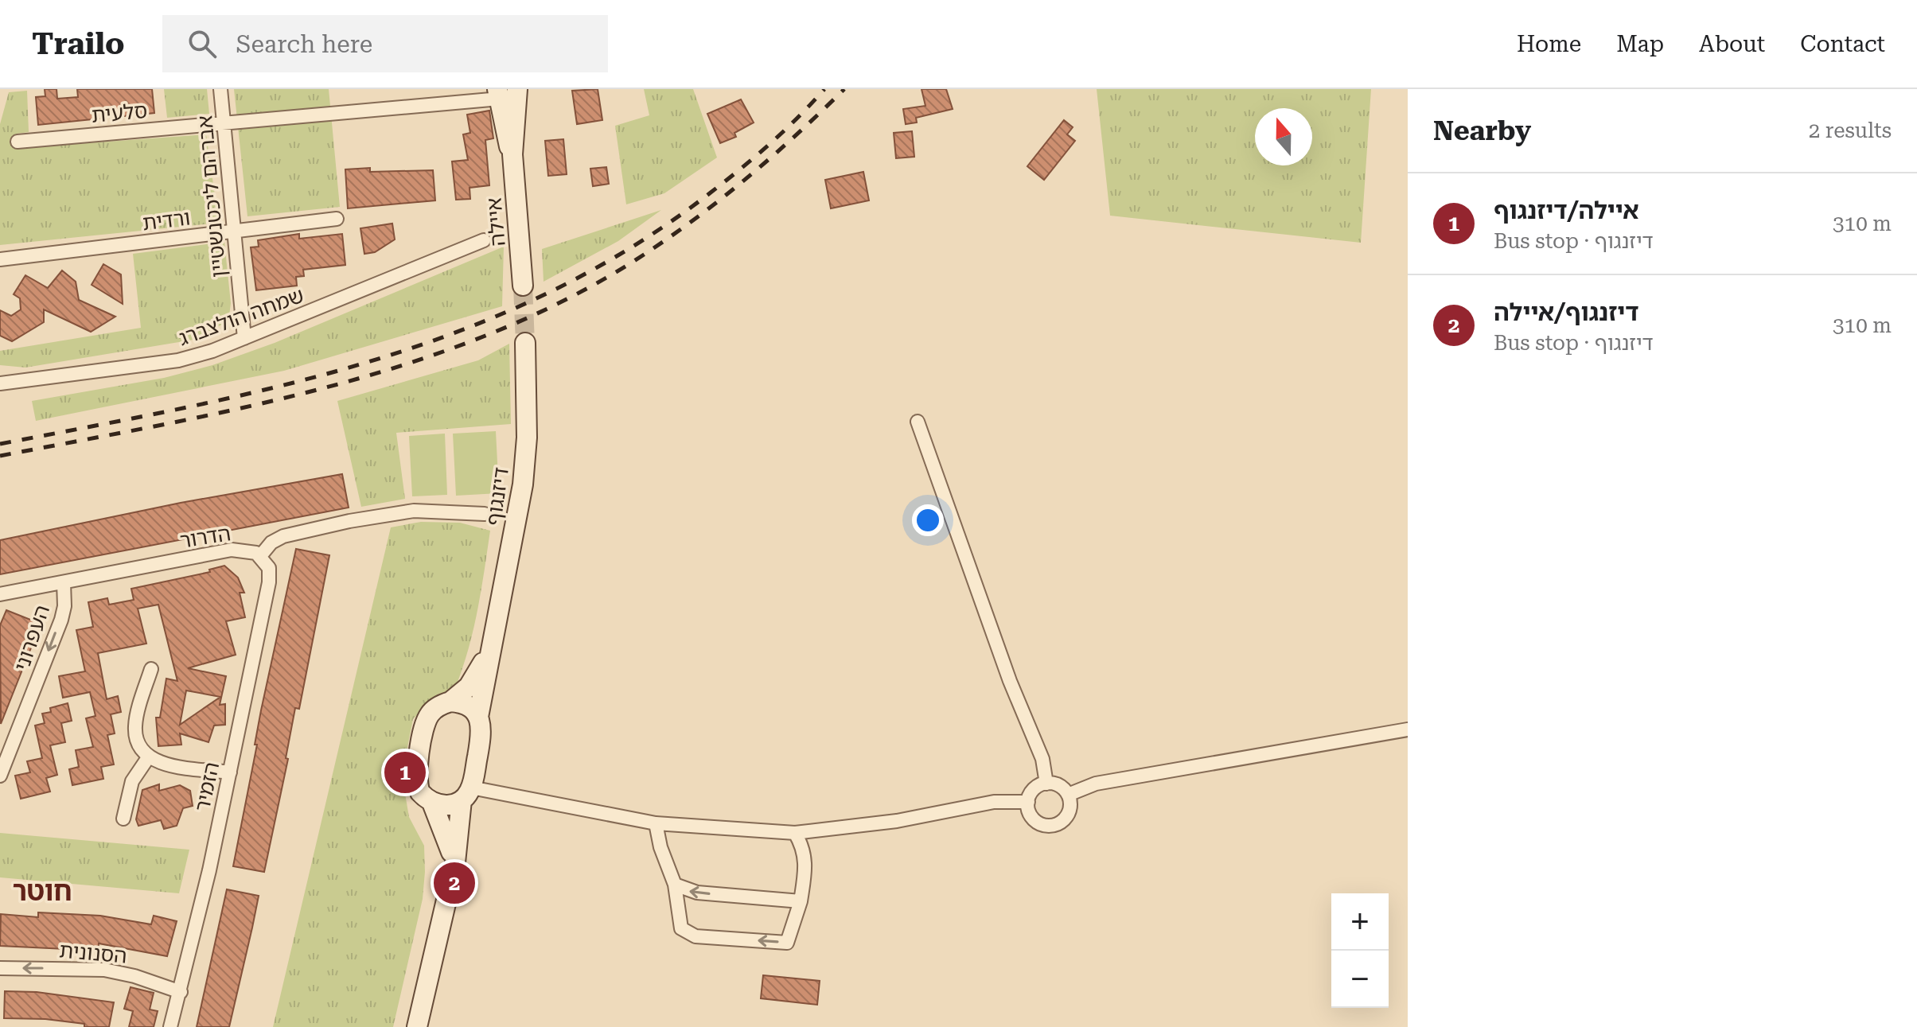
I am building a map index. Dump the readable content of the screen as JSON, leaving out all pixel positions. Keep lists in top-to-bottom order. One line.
{"streets":{"street":["סלעית","אברהם ליכטנשטיין","ורדית","איילה","שמחה הולצברג","דיזנגוף","הדרור","העפרוני","הזמיר","הסנונית"]},"crossings":[["סלעית","אברהם ליכטנשטיין"],["סלעית","איילה"],["אברהם ליכטנשטיין","ורדית"],["אברהם ליכטנשטיין","שמחה הולצברג"],["הדרור","העפרוני"],["הדרור","הזמיר"],["הזמיר","הסנונית"]],"one_way":["העפרוני","הסנונית"],"districts":["חוטר"],"north":"top","page":{"header":"Trailo","search":"Search here","nav":["Home","Map","About","Contact"],"heading":["Nearby","2 results"],"list":[{"mark":"1","name":"איילה/דיזנגוף","note":"Bus stop · דיזנגוף","value":"310 m"},{"mark":"2","name":"דיזנגוף/איילה","note":"Bus stop · דיזנגוף","value":"310 m"}],"pins":["1","2"],"map_buttons":["+","−"]}}
